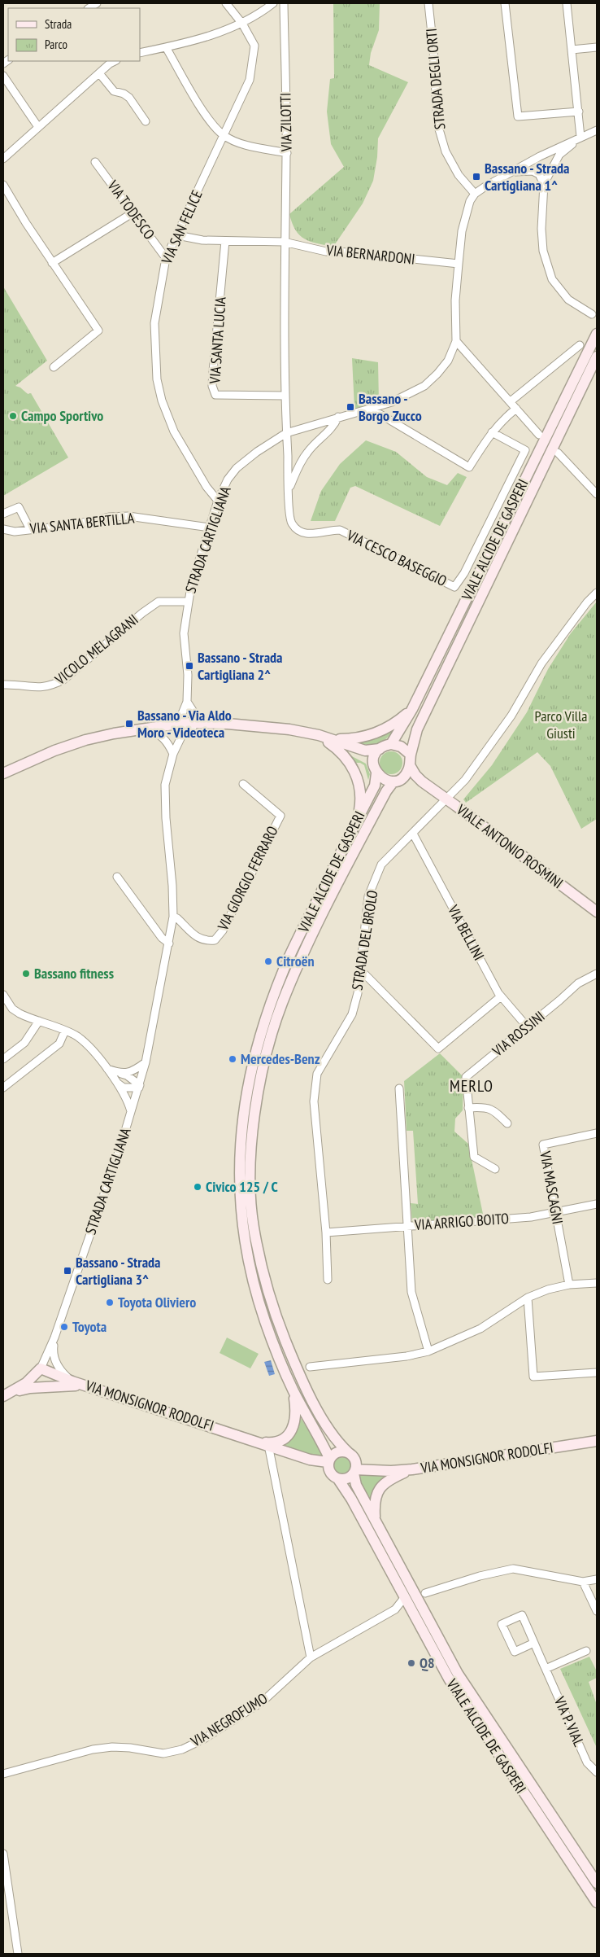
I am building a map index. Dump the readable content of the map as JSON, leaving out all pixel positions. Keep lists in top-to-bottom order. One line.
{"streets":{"main road":["STRADA CARTIGLIANA","VIALE ALCIDE DE GASPERI","VIALE ANTONIO ROSMINI","VIA MONSIGNOR RODOLFI"],"street":["STRADA DEGLI ORTI","VIA ZILOTTI","VIA TODESCO","VIA SAN FELICE","VIA BERNARDONI","VIA SANTA LUCIA","VIA SANTA BERTILLA","VIA CESCO BASEGGIO","VICOLO MELAGRANI","VIA GIORGIO FERRARO","VIA BELLINI","STRADA DEL BROLO","VIA ROSSINI","VIA MASCAGNI","VIA ARRIGO BOITO","VIA NEGROFUMO","VIA P. VIAL"]},"crossings":[["STRADA DEGLI ORTI","STRADA CARTIGLIANA"],["VIA ZILOTTI","VIA BERNARDONI"],["VIA ZILOTTI","VIA SANTA LUCIA"],["VIA ZILOTTI","STRADA CARTIGLIANA"],["VIA ZILOTTI","VIA CESCO BASEGGIO"],["VIA TODESCO","VIA SAN FELICE"],["VIA SAN FELICE","STRADA CARTIGLIANA"],["VIA BERNARDONI","STRADA CARTIGLIANA"],["VIA SANTA BERTILLA","STRADA CARTIGLIANA"],["STRADA CARTIGLIANA","VIA CESCO BASEGGIO"],["STRADA CARTIGLIANA","VICOLO MELAGRANI"],["STRADA CARTIGLIANA","VIA GIORGIO FERRARO"],["STRADA CARTIGLIANA","VIA MONSIGNOR RODOLFI"],["VIALE ALCIDE DE GASPERI","VIALE ANTONIO ROSMINI"],["VIALE ALCIDE DE GASPERI","VIA MONSIGNOR RODOLFI"],["VIALE ALCIDE DE GASPERI","VIA NEGROFUMO"],["VIALE ANTONIO ROSMINI","STRADA DEL BROLO"],["VIA BELLINI","STRADA DEL BROLO"],["VIA BELLINI","VIA ROSSINI"],["STRADA DEL BROLO","VIA ARRIGO BOITO"],["VIA MASCAGNI","VIA ARRIGO BOITO"]],"districts":["MERLO"],"parks":["Parco Villa Giusti"],"places":{"transit":["Bassano - Strada Cartigliana 1^","Bassano - Borgo Zucco","Bassano - Strada Cartigliana 2^","Bassano - Via Aldo Moro - Videoteca","Bassano - Strada Cartigliana 3^"],"other":["Campo Sportivo","Citroën","Bassano fitness","Mercedes-Benz","Civico 125 / C","Toyota Oliviero","Toyota","Q8"]},"legend":["Strada","Parco"]}
